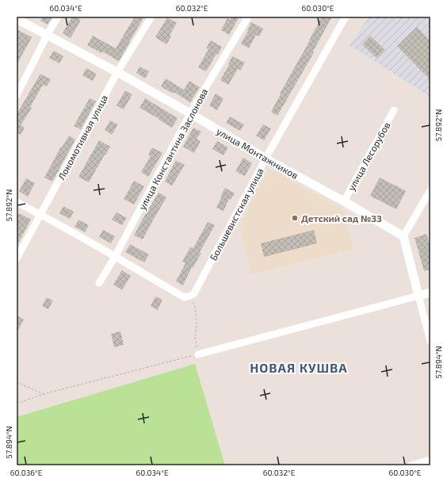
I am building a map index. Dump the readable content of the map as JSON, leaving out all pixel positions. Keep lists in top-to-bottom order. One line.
{"streets":{"street":["Локомотивная улица","улица Константина Заслонова","улица Монтажников","улица Лесорубов","Большевистская улица"]},"crossings":[["Локомотивная улица","улица Монтажников"],["улица Константина Заслонова","улица Монтажников"],["улица Монтажников","улица Лесорубов"],["улица Монтажников","Большевистская улица"]],"districts":["НОВАЯ КУШВА"],"places":["Детский сад №33"],"coordinates":["60.034°E","60.032°E","60.030°E","57.892°N","57.894°N","60.036°E"]}
